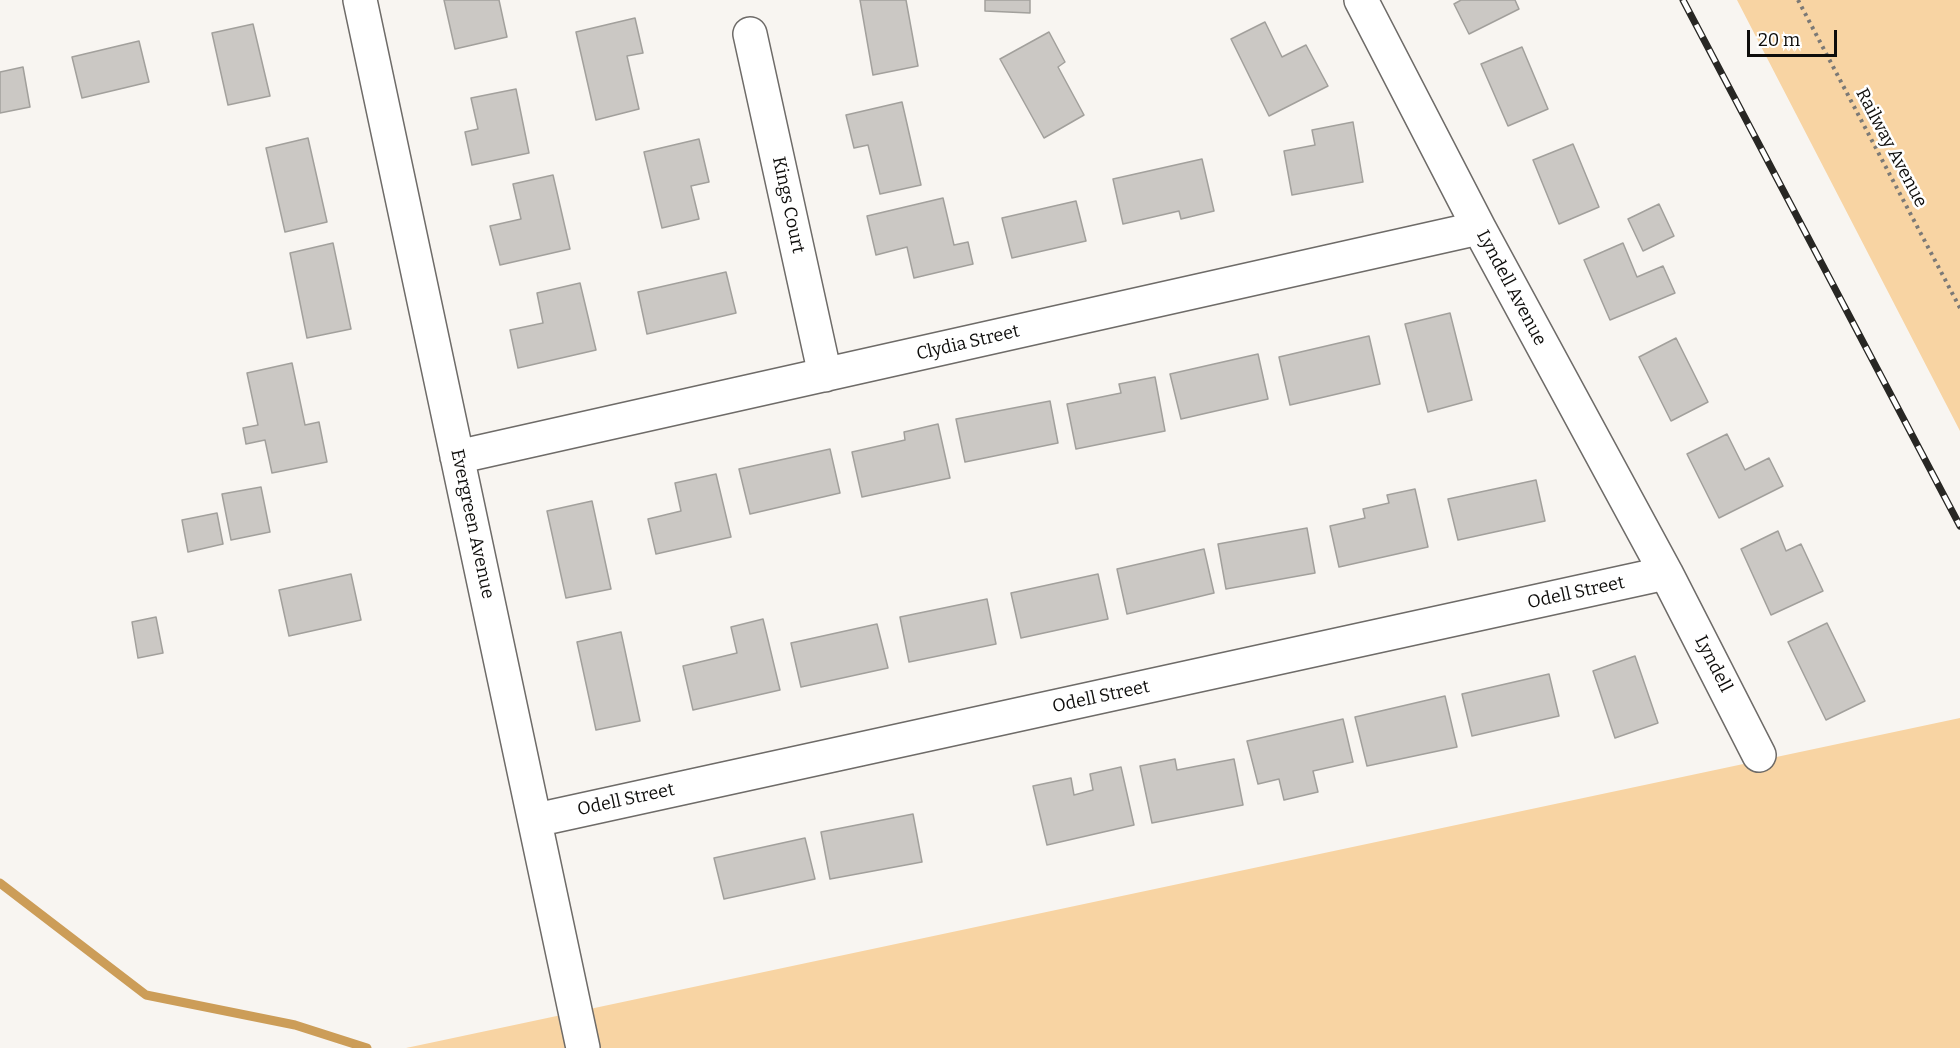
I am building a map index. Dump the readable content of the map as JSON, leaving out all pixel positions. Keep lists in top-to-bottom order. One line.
{"streets":{"street":["Kings Court","Lyndell Avenue","Clydia Street","Evergreen Avenue","Odell Street","Lyndell"],"path":["Railway Avenue"]},"crossings":[["Kings Court","Clydia Street"],["Lyndell Avenue","Clydia Street"],["Lyndell Avenue","Odell Street"],["Lyndell Avenue","Lyndell"],["Clydia Street","Evergreen Avenue"],["Evergreen Avenue","Odell Street"],["Odell Street","Lyndell"]],"scale_bar":"20 m"}
